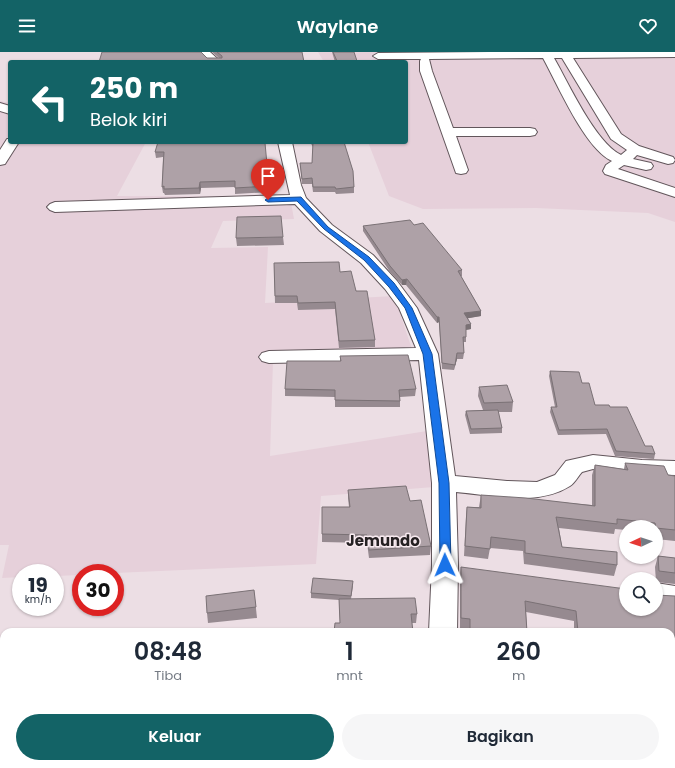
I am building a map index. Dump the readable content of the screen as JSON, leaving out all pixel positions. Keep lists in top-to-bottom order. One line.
{"districts":["Jemundo"],"north":"left","page":{"header":"Waylane","turn":["250 m","Belok kiri"],"speed":"19 km/h","limit":"30","eta":["08:48","Tiba","1","mnt","260","m"],"buttons":["Keluar","Bagikan"]}}
